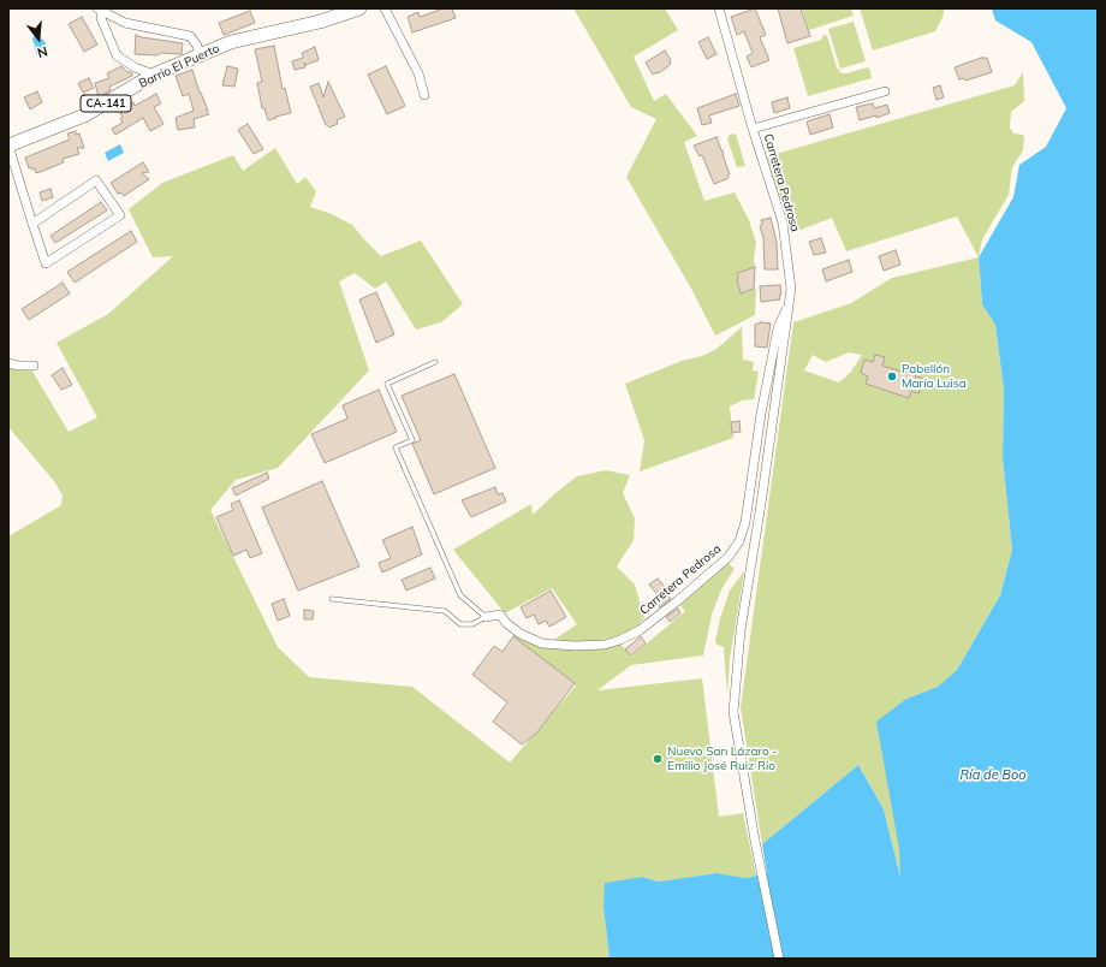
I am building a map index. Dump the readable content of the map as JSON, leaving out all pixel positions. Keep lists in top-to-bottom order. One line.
{"streets":{"main road":["Barrio El Puerto","CA-141"],"street":["Carretera Pedrosa"]},"water":["Ría de Boo"],"places":["Pabellón María Luisa","Nuevo San Lázaro - Emilio José Ruiz Rio"],"north":"bottom"}
